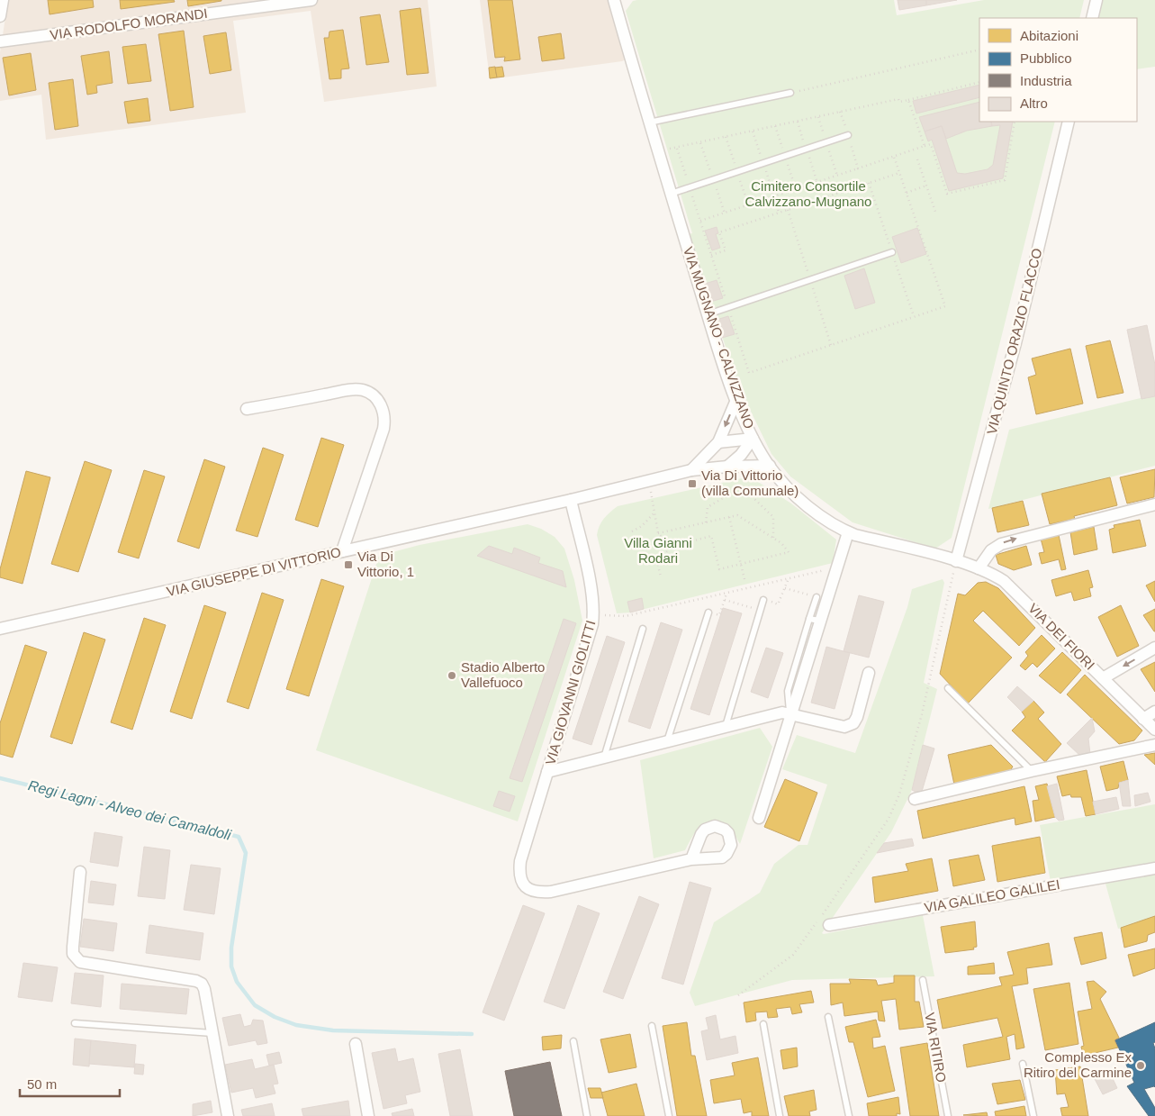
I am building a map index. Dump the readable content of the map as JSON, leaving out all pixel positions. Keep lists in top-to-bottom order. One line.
{"streets":{"street":["VIA RODOLFO MORANDI","VIA MUGNANO - CALVIZZANO","VIA QUINTO ORAZIO FLACCO","VIA GIUSEPPE DI VITTORIO","VIA DEI FIORI","VIA GIOVANNI GIOLITTI","VIA GALILEO GALILEI"],"lane":["VIA RITIRO"]},"crossings":[["VIA MUGNANO - CALVIZZANO","VIA QUINTO ORAZIO FLACCO"],["VIA MUGNANO - CALVIZZANO","VIA GIUSEPPE DI VITTORIO"],["VIA MUGNANO - CALVIZZANO","VIA DEI FIORI"],["VIA QUINTO ORAZIO FLACCO","VIA DEI FIORI"],["VIA GIUSEPPE DI VITTORIO","VIA GIOVANNI GIOLITTI"]],"water":["Regi Lagni - Alveo dei Camaldoli"],"parks":["Cimitero Consortile Calvizzano-Mugnano","Villa Gianni Rodari"],"places":{"transit":["Via Di Vittorio (villa Comunale)","Via Di Vittorio, 1"],"other":["Stadio Alberto Vallefuoco","Complesso Ex Ritiro del Carmine"]},"legend":["Abitazioni","Pubblico","Industria","Altro"],"scale_bar":"50 m"}
